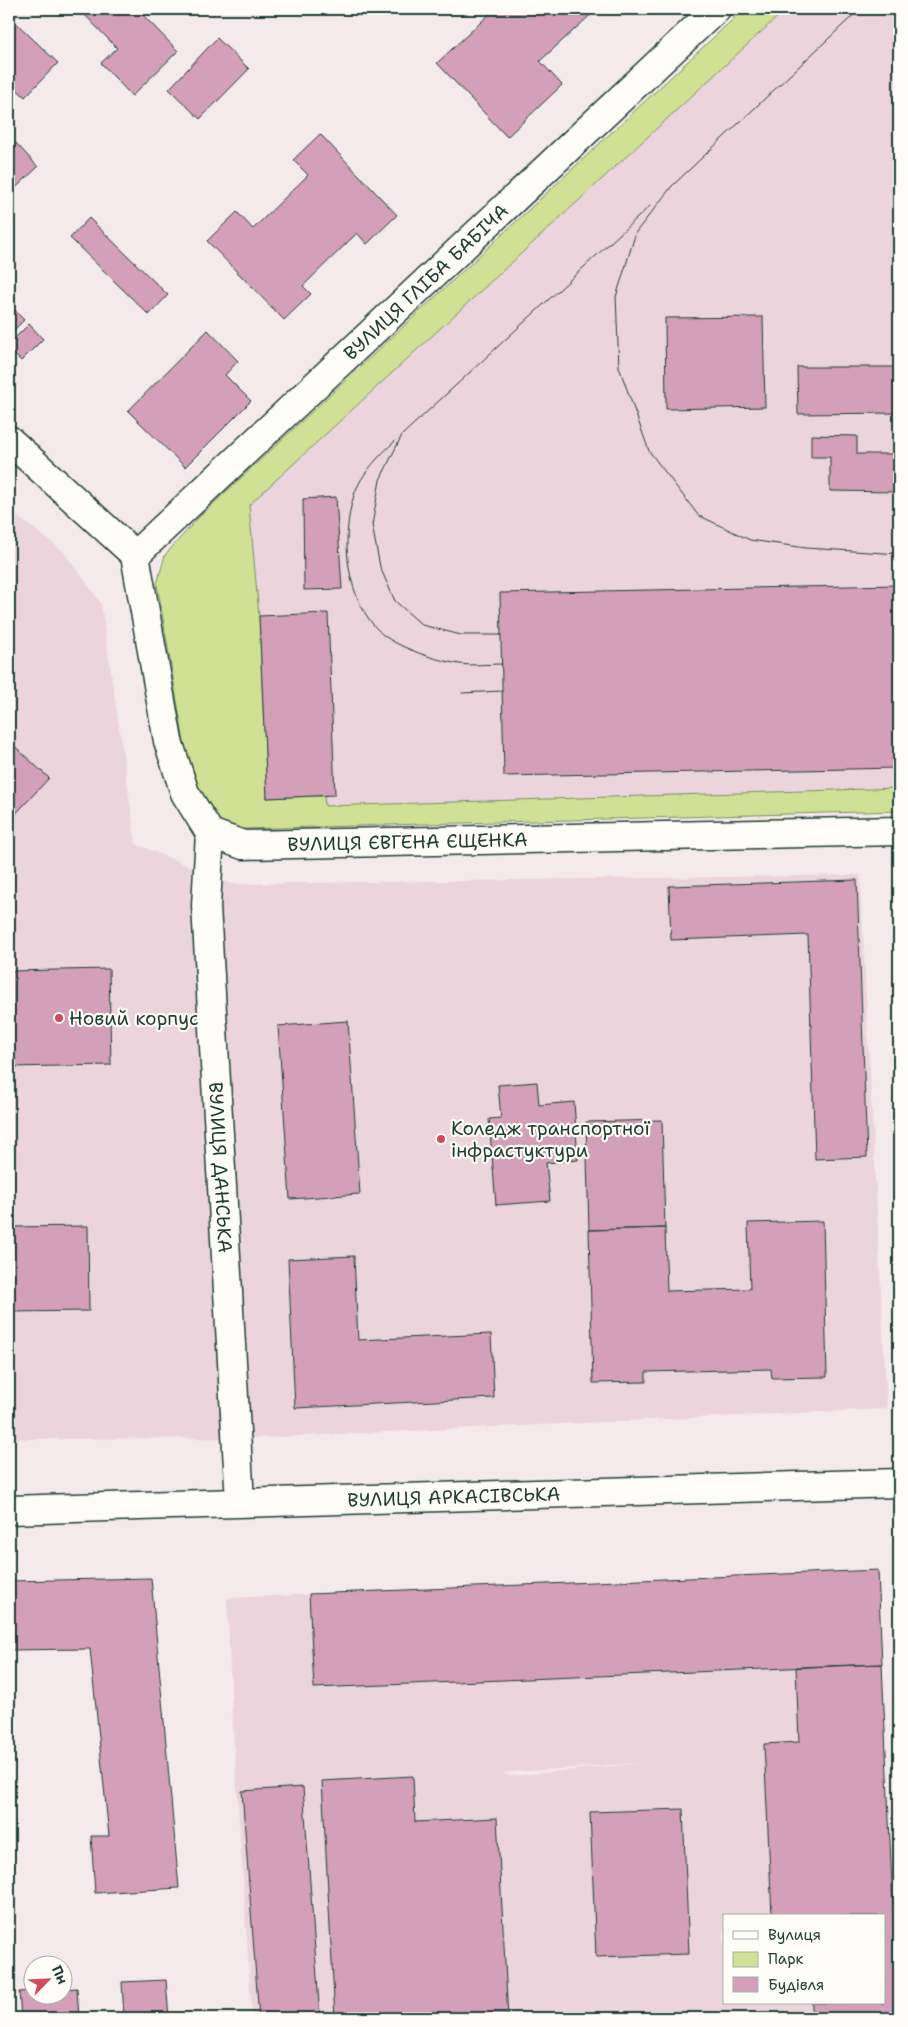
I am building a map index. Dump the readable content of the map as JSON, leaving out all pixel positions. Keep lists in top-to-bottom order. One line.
{"streets":{"street":["ВУЛИЦЯ ГЛІБА БАБІЧА","ВУЛИЦЯ ЄВГЕНА ЄЩЕНКА","ВУЛИЦЯ ДАНСЬКА","ВУЛИЦЯ АРКАСІВСЬКА"]},"crossings":[["ВУЛИЦЯ ЄВГЕНА ЄЩЕНКА","ВУЛИЦЯ ДАНСЬКА"],["ВУЛИЦЯ ДАНСЬКА","ВУЛИЦЯ АРКАСІВСЬКА"]],"places":["Новий корпус","Коледж транспортної інфрастуктури"],"legend":["Вулиця","Парк","Будівля"],"north":"top right"}
